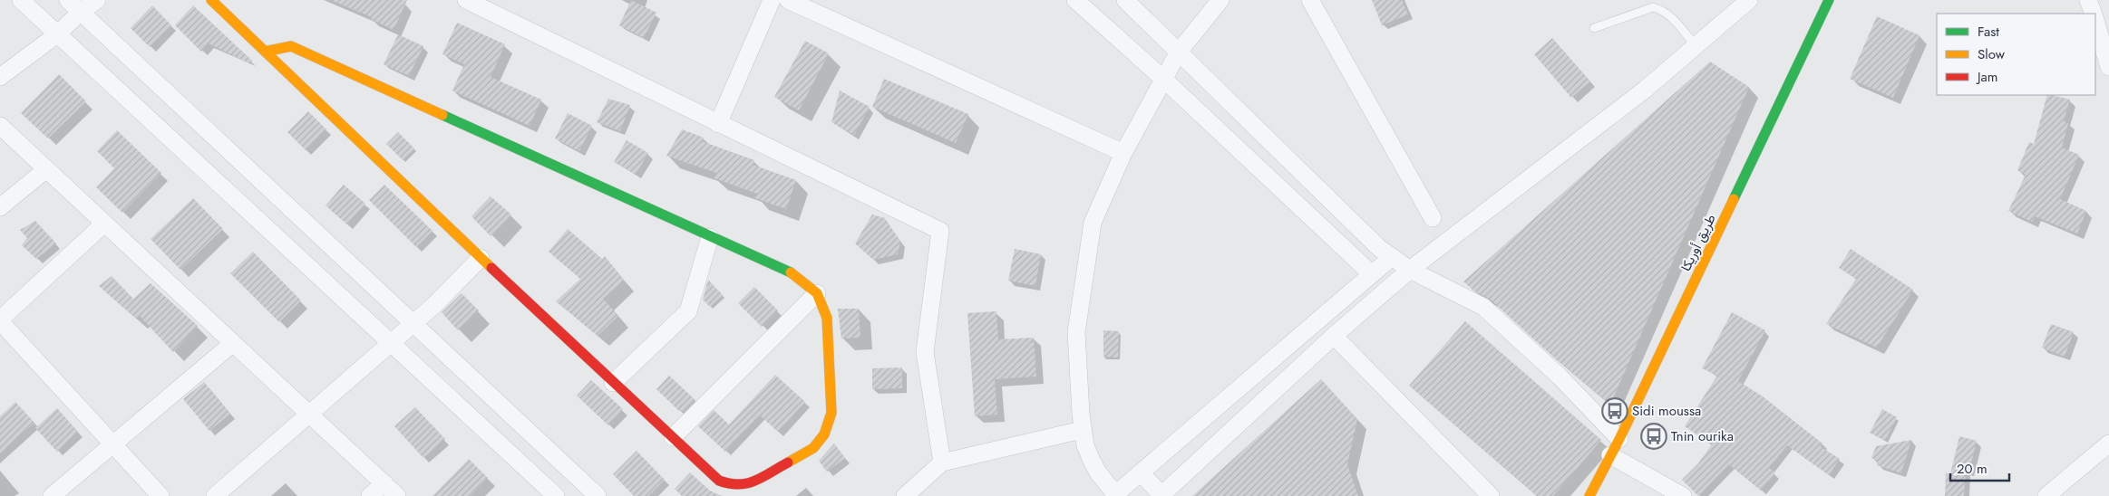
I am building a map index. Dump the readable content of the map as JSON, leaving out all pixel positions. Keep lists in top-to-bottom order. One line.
{"streets":{"street":["طريق أوريكا"]},"places":{"bus stop":["Sidi moussa","Tnin ourika"]},"legend":["Fast","Slow","Jam"],"scale_bar":"20 m"}
